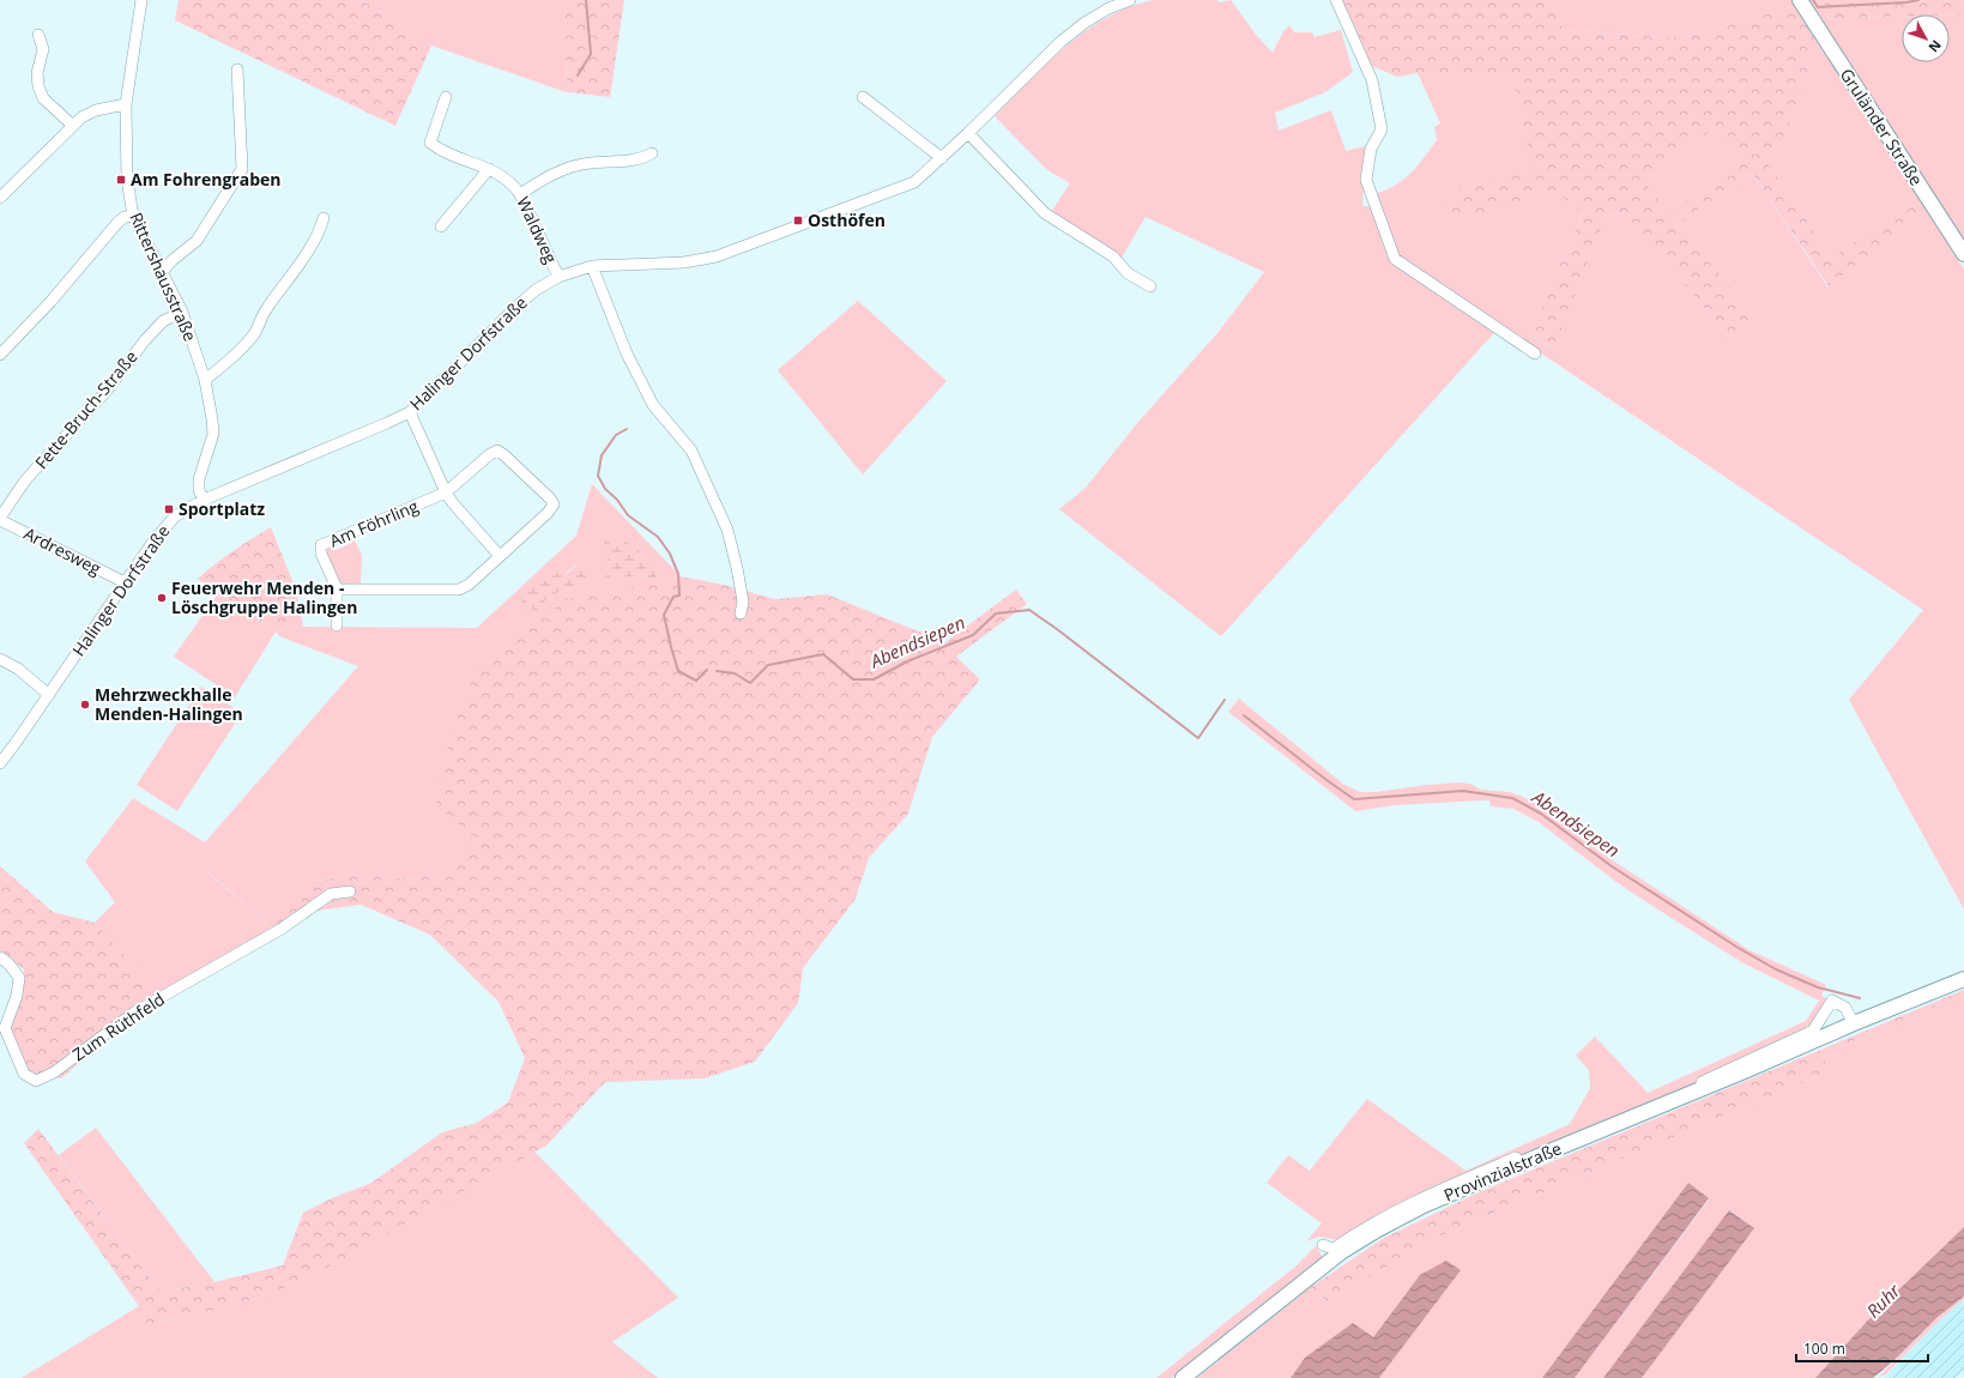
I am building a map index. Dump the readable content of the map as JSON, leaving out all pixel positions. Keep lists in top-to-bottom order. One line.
{"streets":{"main road":["Gruländer Straße","Provinzialstraße"],"street":["Waldweg","Rittershausstraße","Halinger Dorfstraße","Fette-Bruch-Straße","Am Föhrling","Ardresweg","Zum Rüthfeld"]},"crossings":[["Waldweg","Halinger Dorfstraße"],["Rittershausstraße","Halinger Dorfstraße"],["Rittershausstraße","Fette-Bruch-Straße"],["Halinger Dorfstraße","Ardresweg"],["Fette-Bruch-Straße","Ardresweg"]],"water":["Abendsiepen","Ruhr"],"places":{"transit":["Am Fohrengraben","Osthöfen","Sportplatz"],"other":["Feuerwehr Menden - Löschgruppe Halingen","Mehrzweckhalle Menden-Halingen"]},"scale_bar":"100 m","north":"bottom right"}
